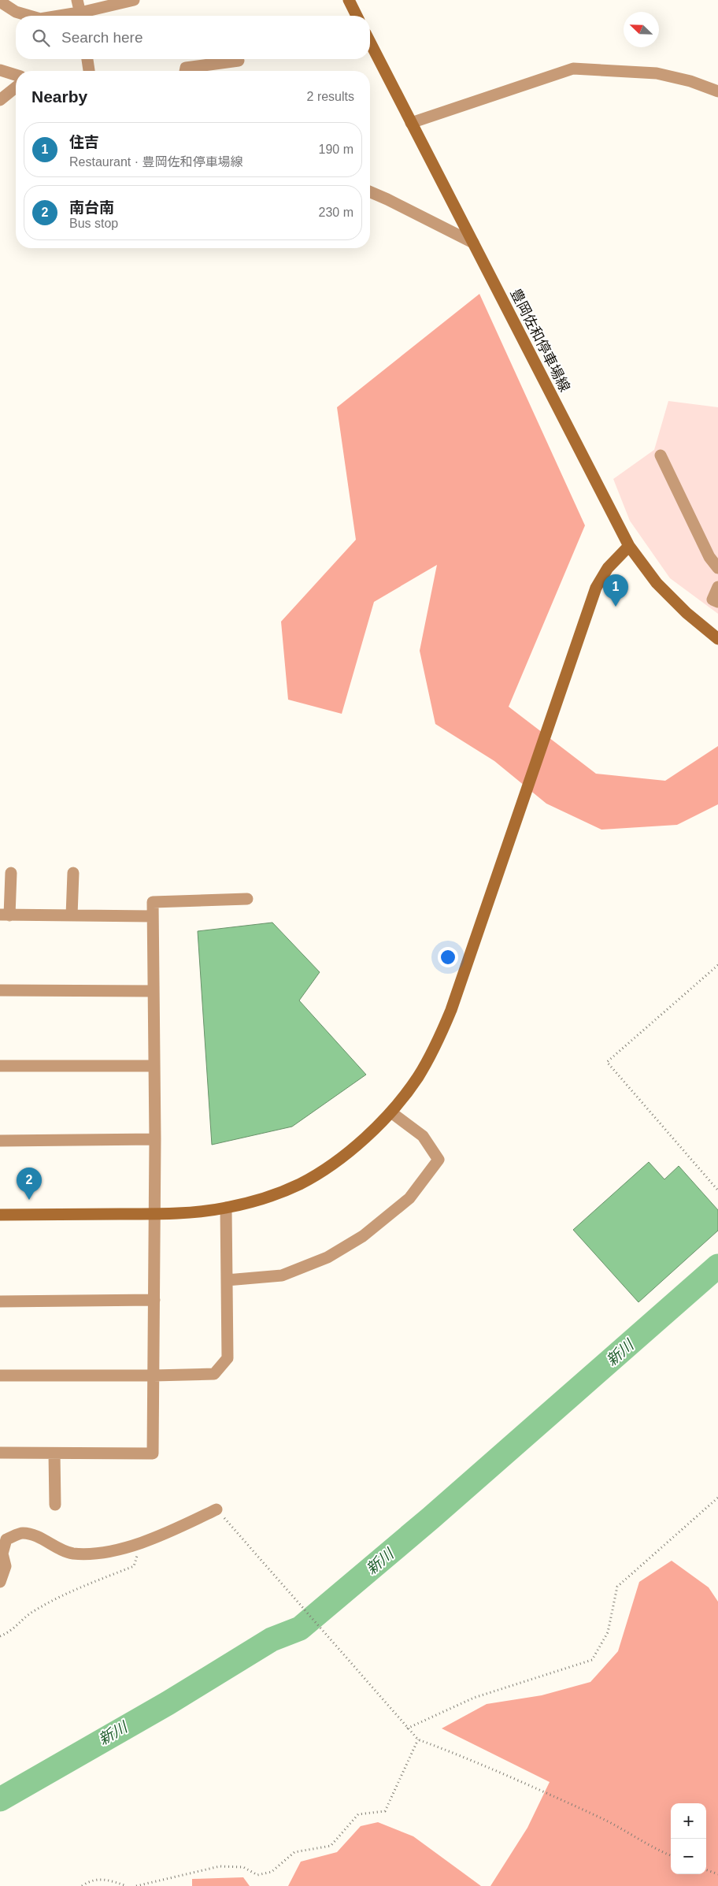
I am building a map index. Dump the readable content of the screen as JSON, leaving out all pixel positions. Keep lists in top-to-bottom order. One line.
{"streets":{"street":["豊岡佐和停車場線"]},"water":["新川"],"north":"top left","page":{"search":"Search here","heading":["Nearby","2 results"],"list":[{"mark":"1","name":"住吉","note":"Restaurant · 豊岡佐和停車場線","value":"190 m"},{"mark":"2","name":"南台南","note":"Bus stop","value":"230 m"}],"pins":["1","2"],"map_buttons":["+","−"]}}
